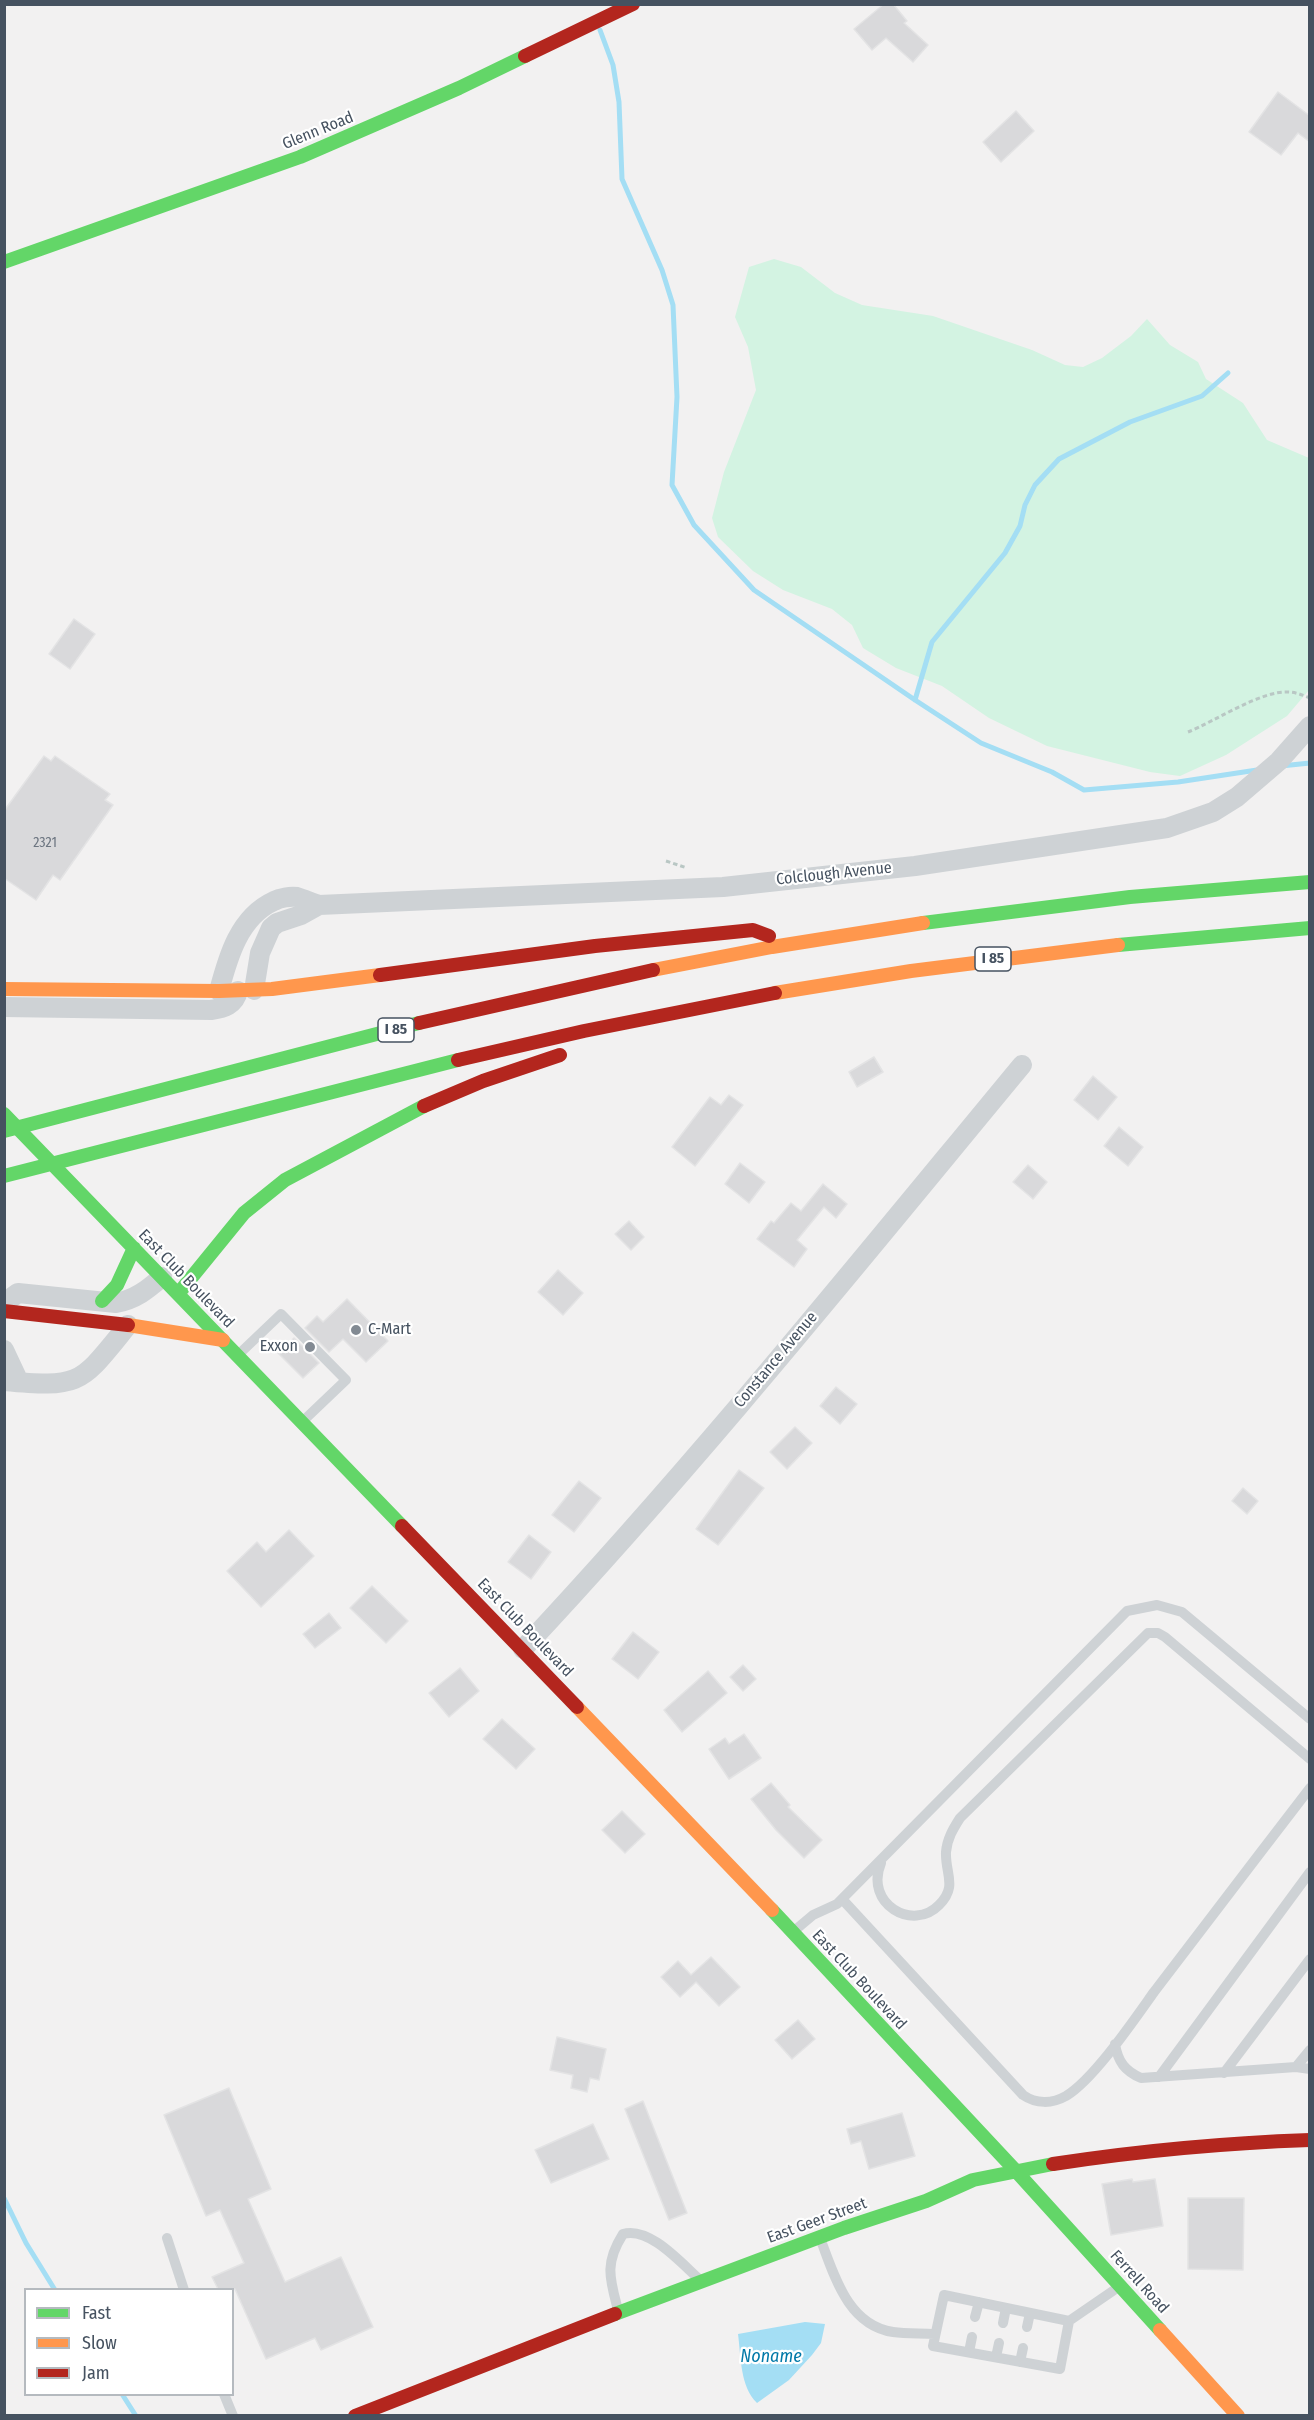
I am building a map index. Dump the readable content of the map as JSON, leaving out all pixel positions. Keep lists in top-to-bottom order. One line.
{"streets":{"main road":["Glenn Road","I 85","East Club Boulevard","East Geer Street","Ferrell Road"],"street":["Colclough Avenue","Constance Avenue"]},"crossings":[["East Club Boulevard","Constance Avenue"],["East Club Boulevard","East Geer Street"],["East Club Boulevard","Ferrell Road"],["East Geer Street","Ferrell Road"]],"water":["Noname"],"places":["C-Mart","Exxon"],"house_numbers":["2321"],"legend":["Fast","Slow","Jam"]}
